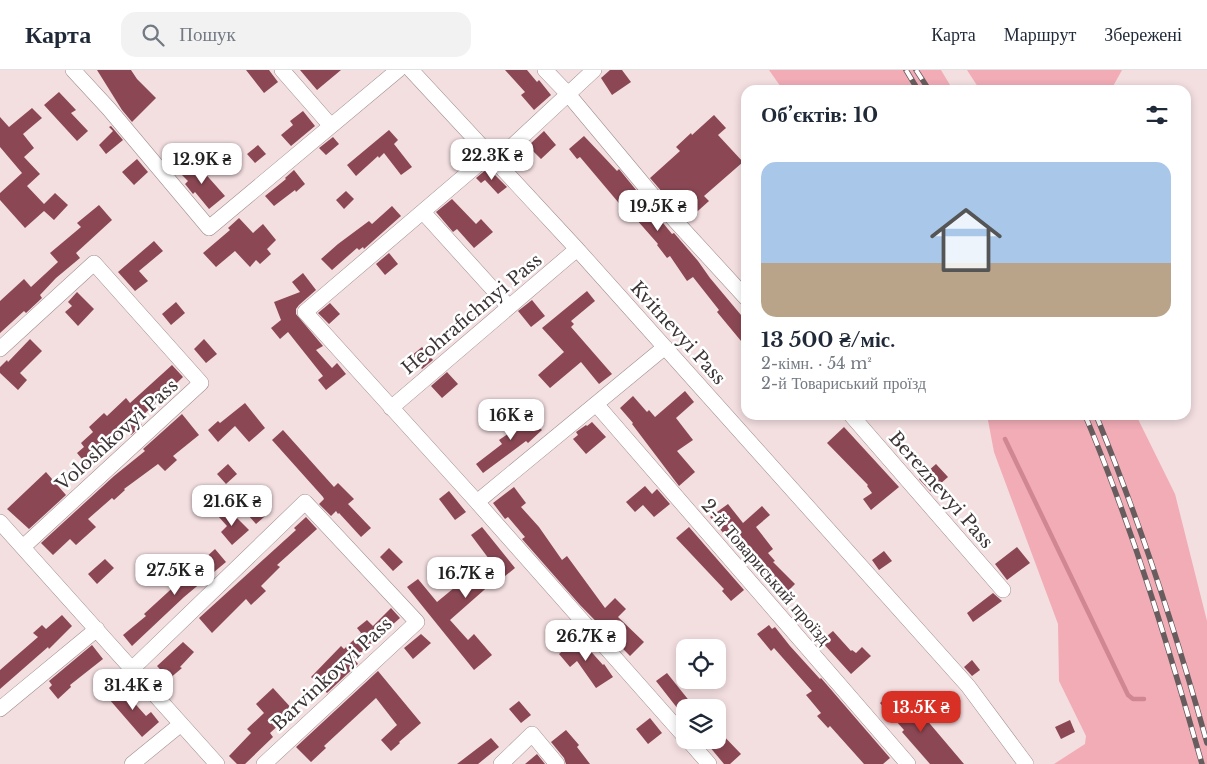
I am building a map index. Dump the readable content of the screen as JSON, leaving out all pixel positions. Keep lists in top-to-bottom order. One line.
{"streets":{"street":["Heohrafichnyi Pass","Kvitnevyi Pass","Voloshkovyi Pass","Bereznevyi Pass","2-й Товариський проїзд","Barvinkovyi Pass"]},"crossings":[["Heohrafichnyi Pass","Kvitnevyi Pass"]],"page":{"header":"Карта","search":"Пошук","nav":["Карта","Маршрут","Збережені"],"heading":"Об’єктів: 10","price":["22.3K ₴","12.9K ₴","19.5K ₴","16K ₴","21.6K ₴","27.5K ₴","16.7K ₴","26.7K ₴","31.4K ₴","13.5K ₴"],"list":[{"name":"13 500 ₴/міс.","note":"2-кімн. · 54 m² · 2-й Товариський проїзд"}]}}
